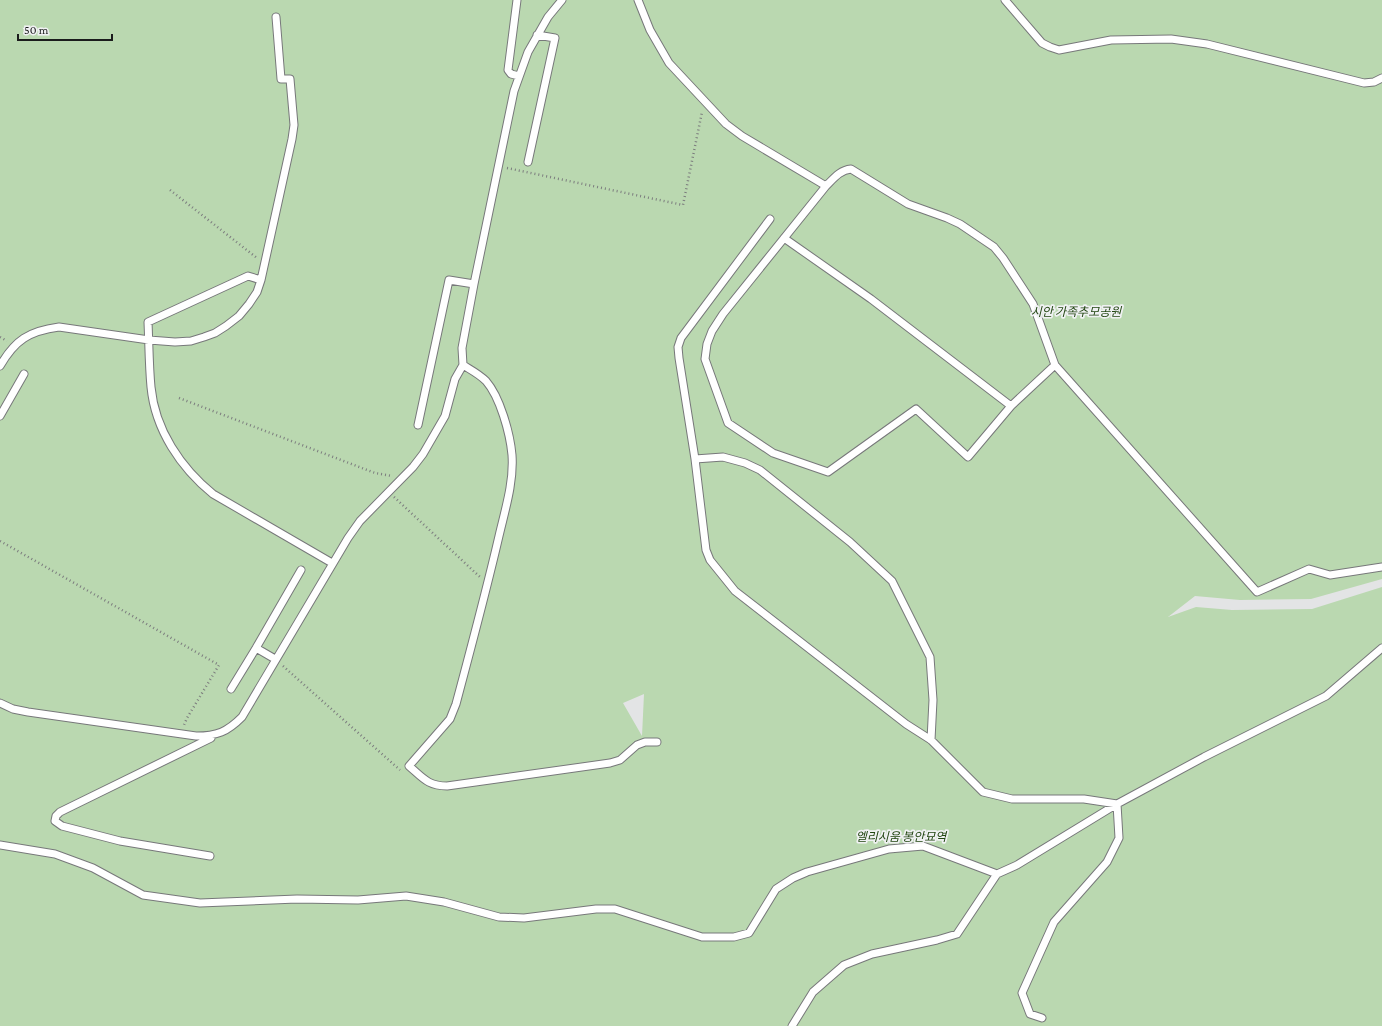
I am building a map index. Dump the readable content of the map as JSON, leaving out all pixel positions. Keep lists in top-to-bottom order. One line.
{"parks":["시안 가족추모공원","엘리시움 봉안묘역"],"scale_bar":"50 m"}
